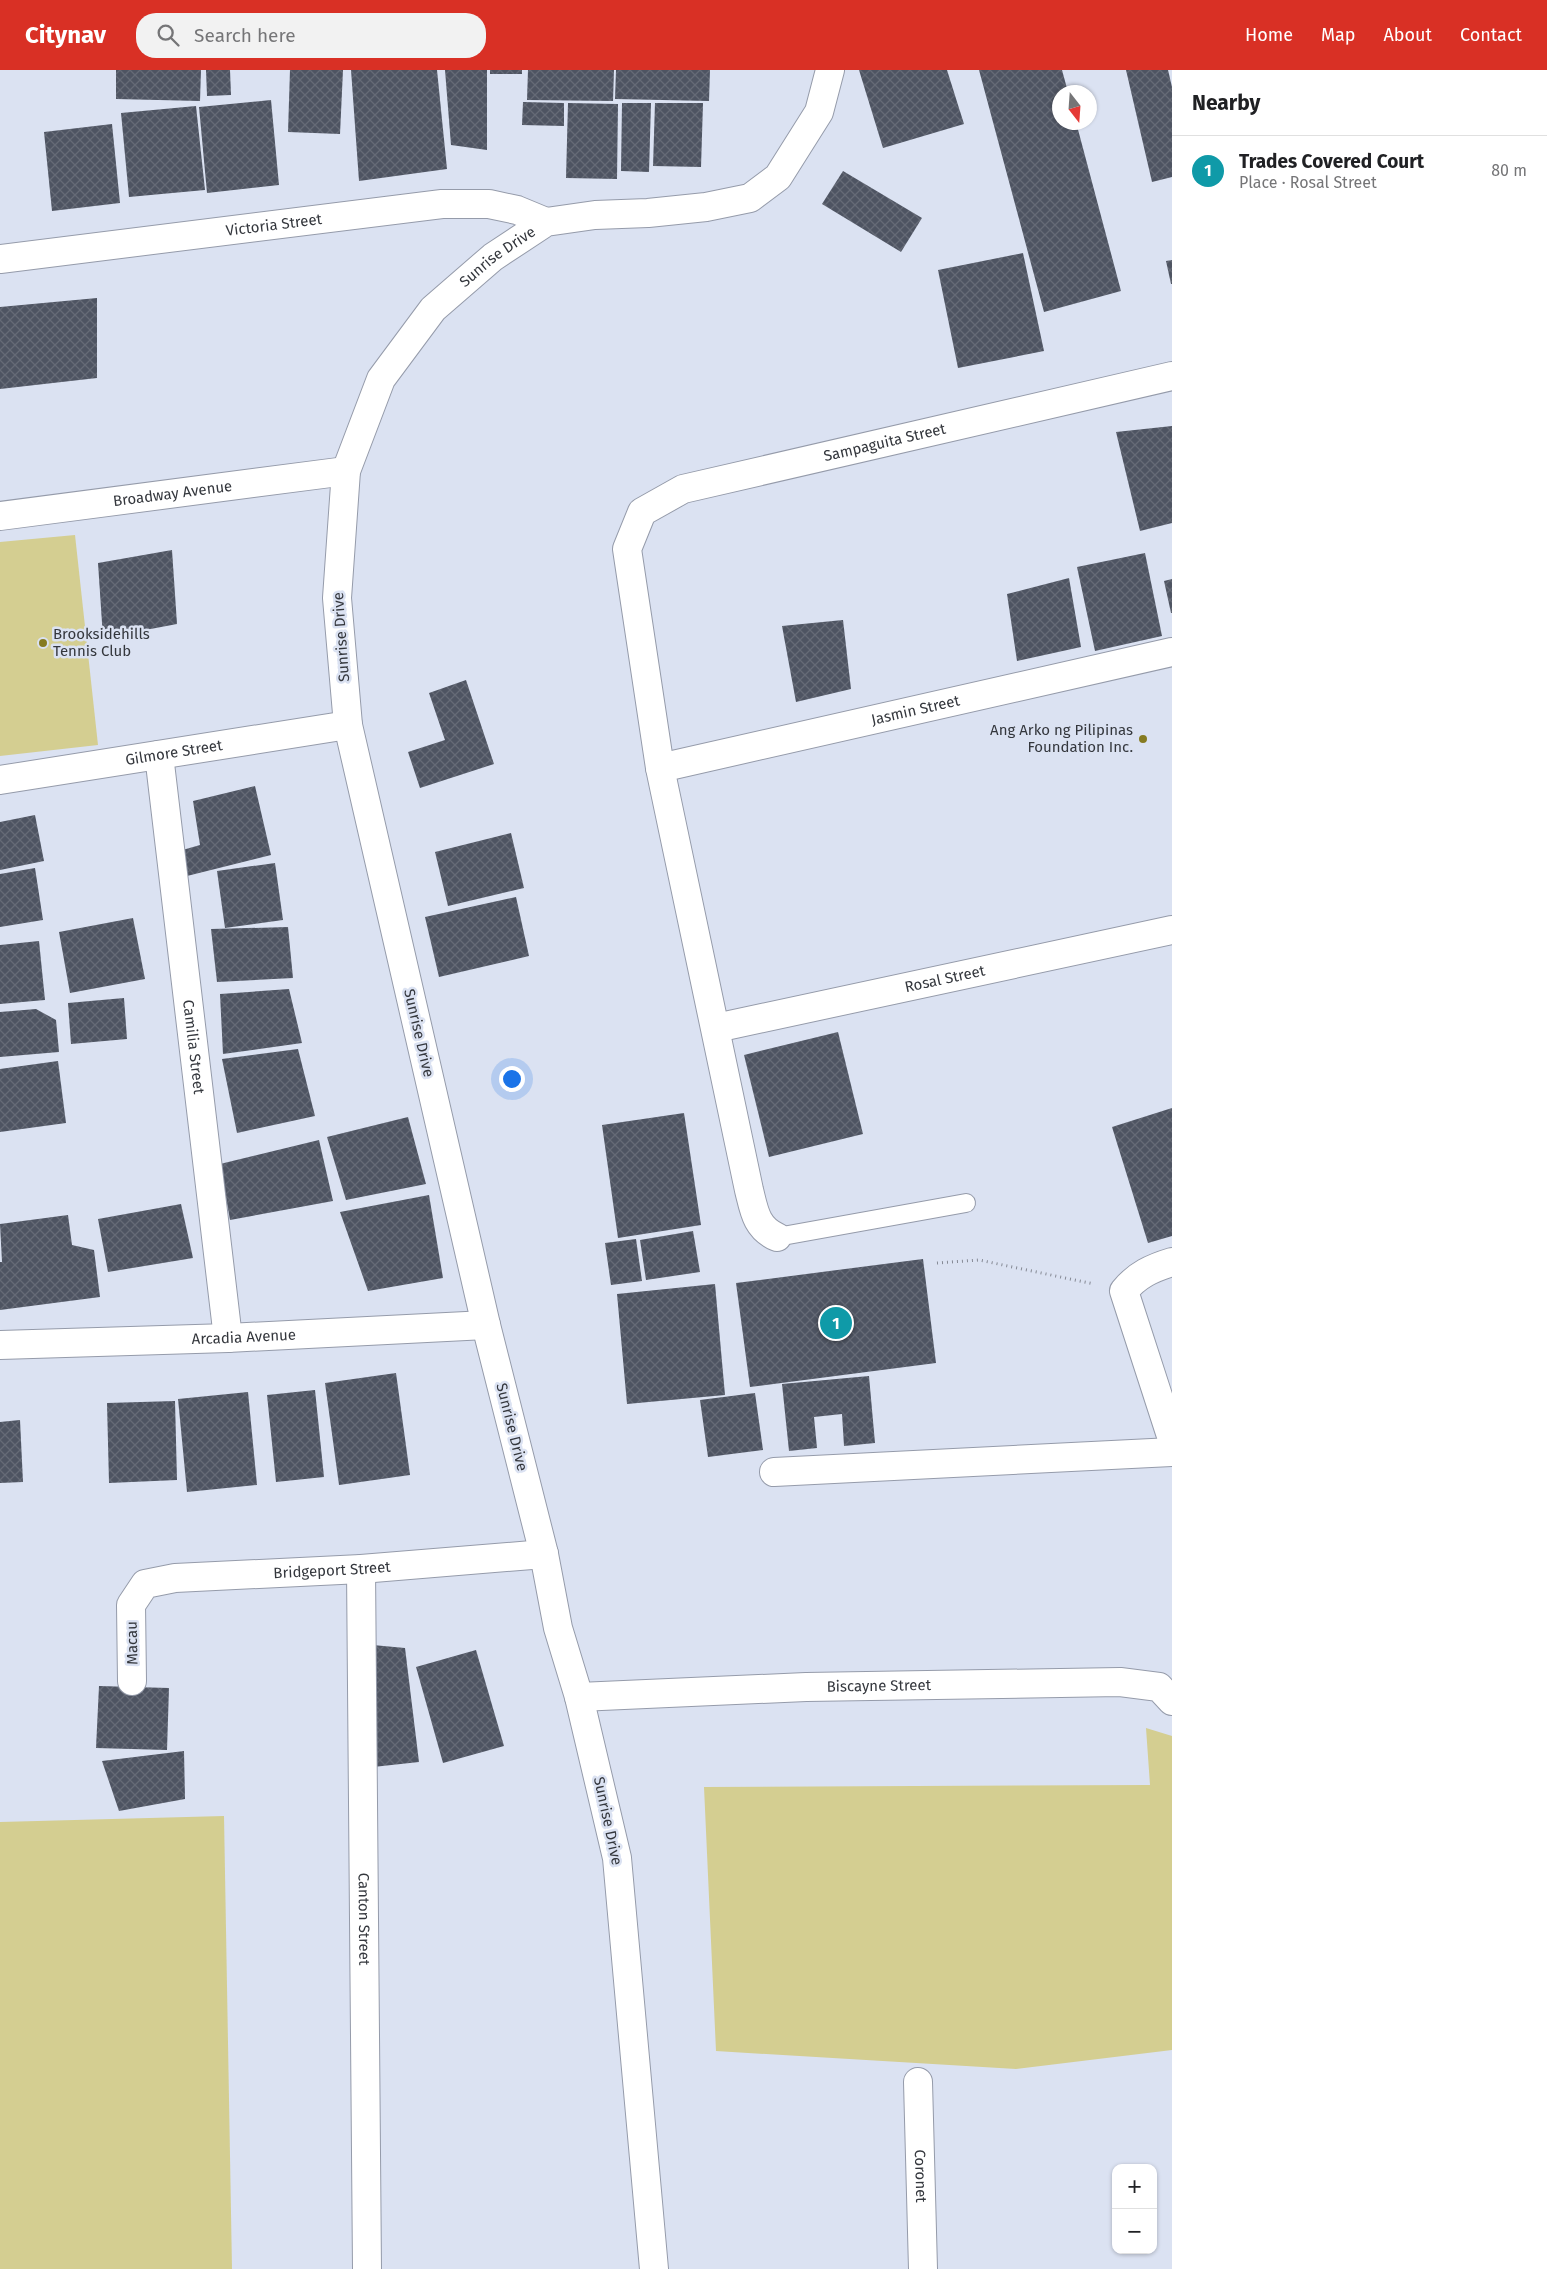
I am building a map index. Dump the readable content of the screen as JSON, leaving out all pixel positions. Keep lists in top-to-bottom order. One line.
{"streets":{"street":["Victoria Street","Sunrise Drive","Sampaguita Street","Broadway Avenue","Jasmin Street","Gilmore Street","Rosal Street","Camilia Street","Arcadia Avenue","Bridgeport Street","Macau","Biscayne Street","Canton Street","Coronet"]},"crossings":[["Victoria Street","Sunrise Drive"],["Sunrise Drive","Broadway Avenue"],["Sunrise Drive","Gilmore Street"],["Sunrise Drive","Arcadia Avenue"],["Sunrise Drive","Bridgeport Street"],["Sunrise Drive","Biscayne Street"],["Sampaguita Street","Jasmin Street"],["Gilmore Street","Camilia Street"],["Camilia Street","Arcadia Avenue"],["Bridgeport Street","Macau"],["Bridgeport Street","Canton Street"]],"places":["Brooksidehills Tennis Club","Ang Arko ng Pilipinas Foundation Inc."],"north":"bottom","page":{"header":"Citynav","search":"Search here","nav":["Home","Map","About","Contact"],"heading":"Nearby","list":[{"mark":"1","name":"Trades Covered Court","note":"Place · Rosal Street","value":"80 m"}],"pins":"1","map_buttons":["+","−"]}}
